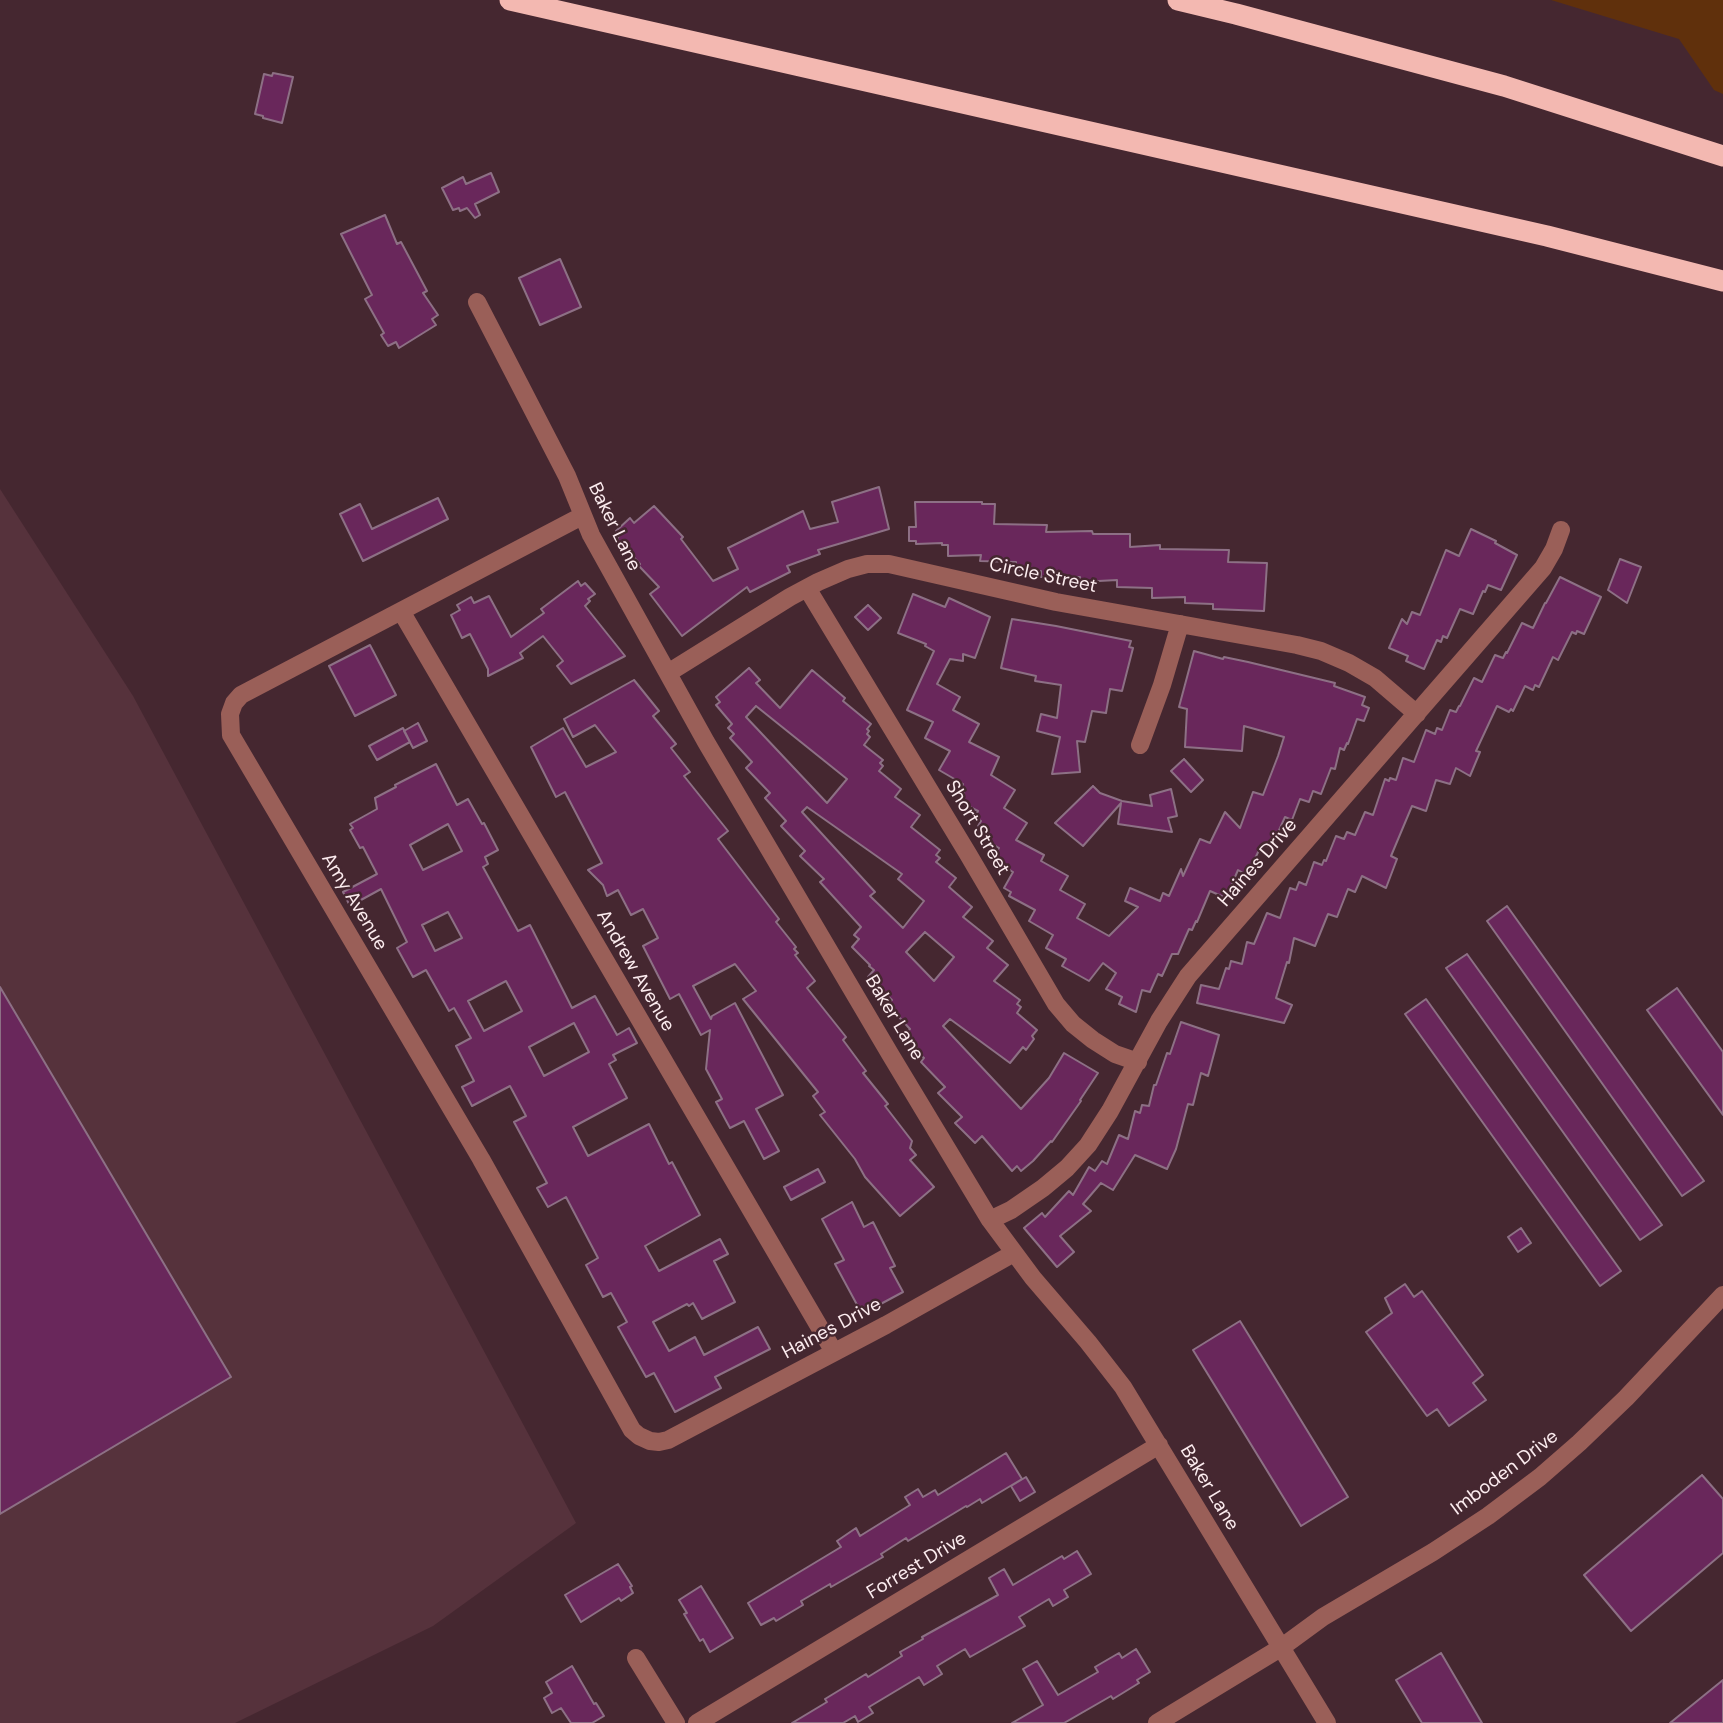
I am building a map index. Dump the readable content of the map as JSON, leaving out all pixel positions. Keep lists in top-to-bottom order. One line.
{"streets":{"street":["Baker Lane","Circle Street","Short Street","Haines Drive","Amy Avenue","Andrew Avenue","Imboden Drive","Forrest Drive"]},"crossings":[["Baker Lane","Circle Street"],["Baker Lane","Haines Drive"],["Baker Lane","Amy Avenue"],["Baker Lane","Imboden Drive"],["Baker Lane","Forrest Drive"],["Circle Street","Short Street"],["Circle Street","Haines Drive"],["Short Street","Haines Drive"],["Haines Drive","Amy Avenue"],["Haines Drive","Andrew Avenue"],["Amy Avenue","Andrew Avenue"]]}
